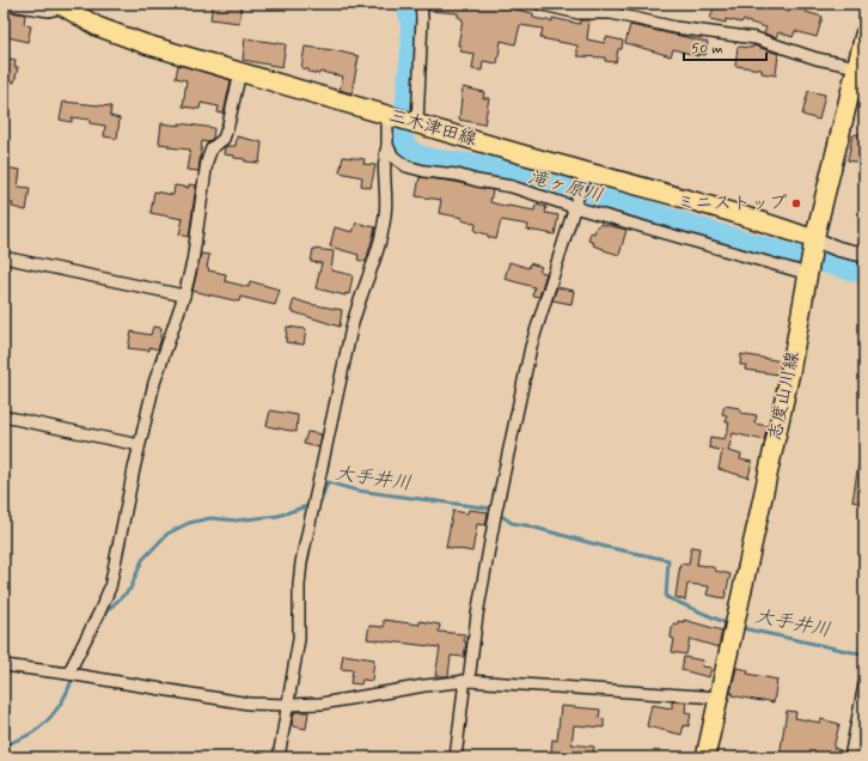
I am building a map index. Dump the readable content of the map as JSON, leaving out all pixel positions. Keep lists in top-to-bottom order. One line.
{"streets":{"main road":["三木津田線","志度山川線"]},"crossings":[["三木津田線","志度山川線"]],"water":["滝ヶ原川","大手井川"],"places":["ミニストップ"],"scale_bar":"50 m"}
